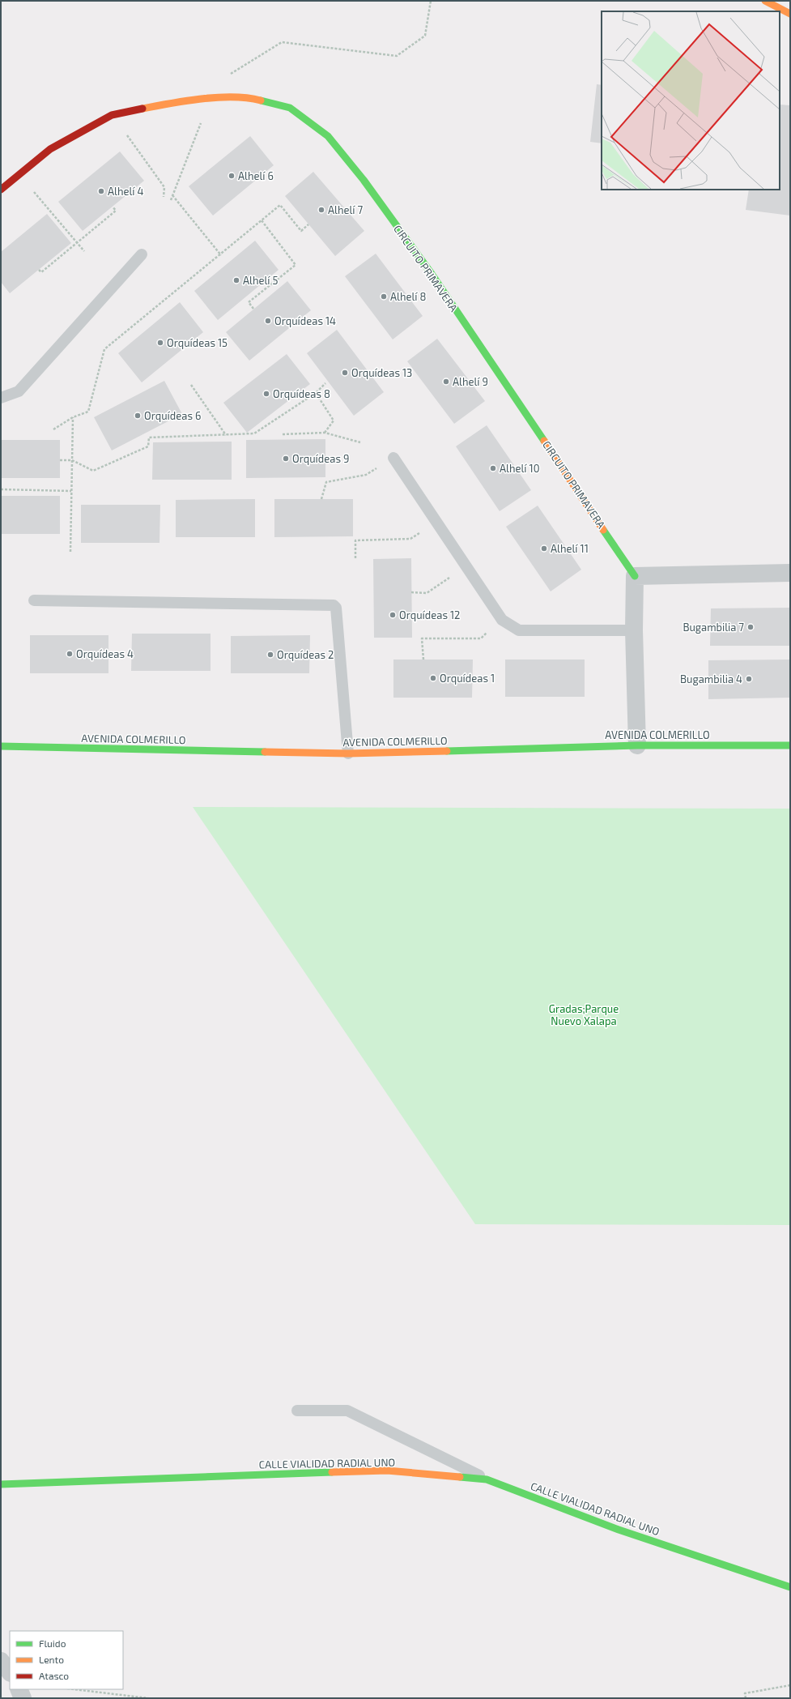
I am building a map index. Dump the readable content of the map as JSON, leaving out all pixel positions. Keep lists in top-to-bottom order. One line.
{"streets":{"street":["CIRCUITO PRIMAVERA","AVENIDA COLMERILLO","CALLE VIALIDAD RADIAL UNO"]},"parks":["Gradas;Parque Nuevo Xalapa"],"places":["Alhelí 6","Alhelí 4","Alhelí 7","Alhelí 5","Alhelí 8","Orquídeas 14","Orquídeas 15","Orquídeas 13","Alhelí 9","Orquídeas 8","Orquídeas 6","Orquídeas 9","Alhelí 10","Alhelí 11","Orquídeas 12","Bugambilia 7","Orquídeas 4","Orquídeas 2","Orquídeas 1","Bugambilia 4"],"legend":["Fluido","Lento","Atasco"]}
